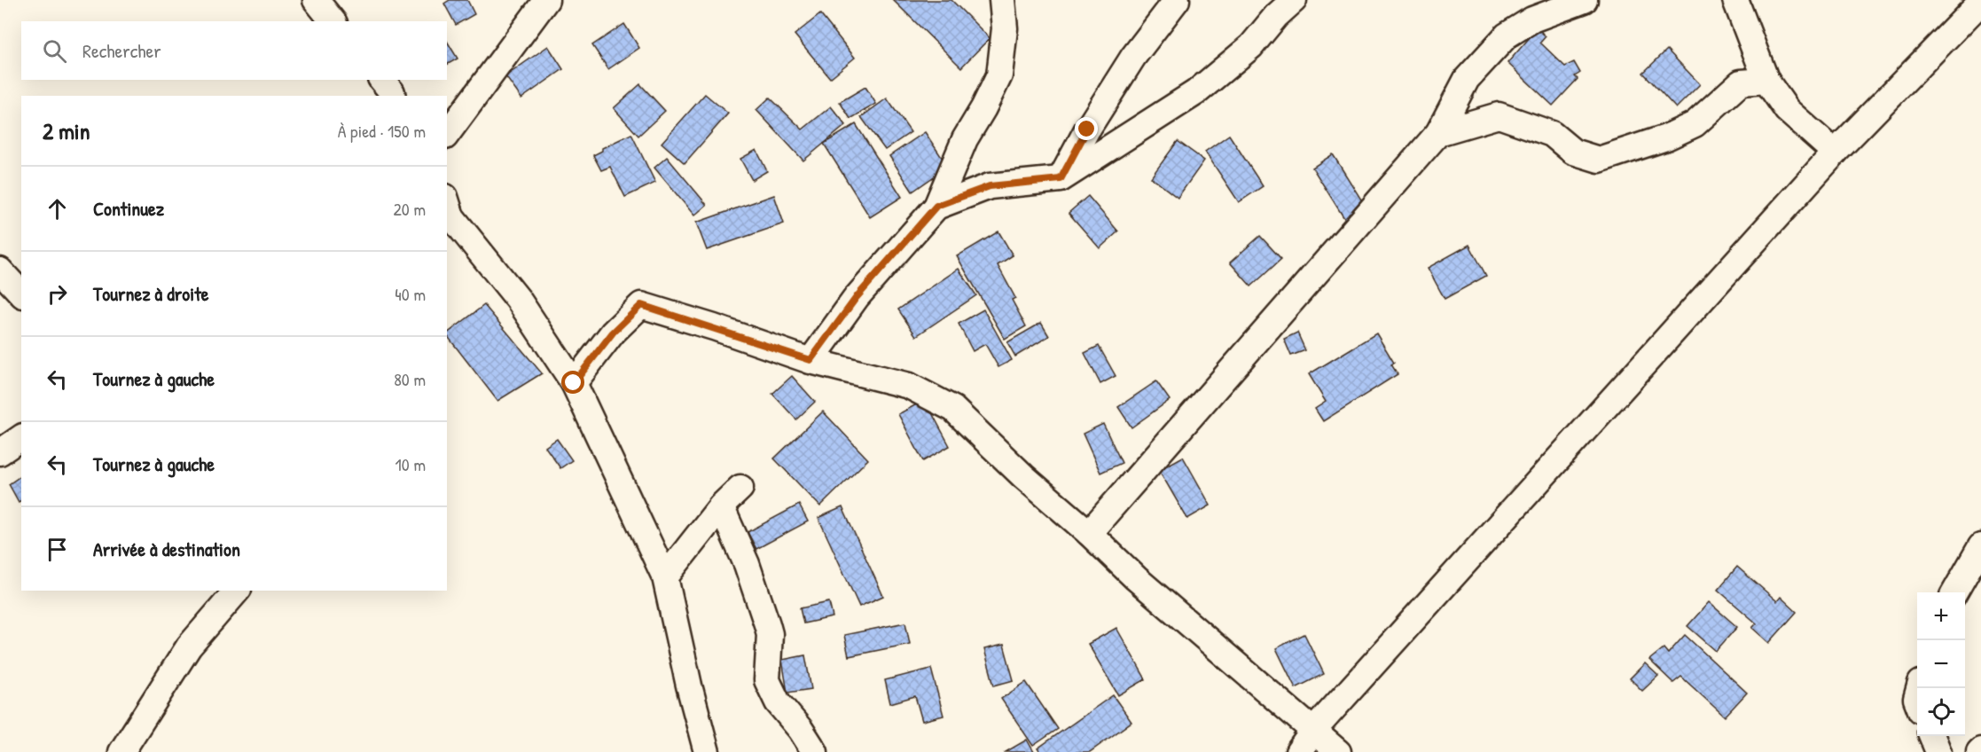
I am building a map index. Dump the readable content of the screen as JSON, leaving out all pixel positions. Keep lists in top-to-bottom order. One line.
{"page":{"search":"Rechercher","heading":["2 min","À pied · 150 m"],"list":[["Continuez","20 m"],["Tournez à droite","40 m"],["Tournez à gauche","80 m"],["Tournez à gauche","10 m"],"Arrivée à destination"],"map_buttons":["+","−"]}}
